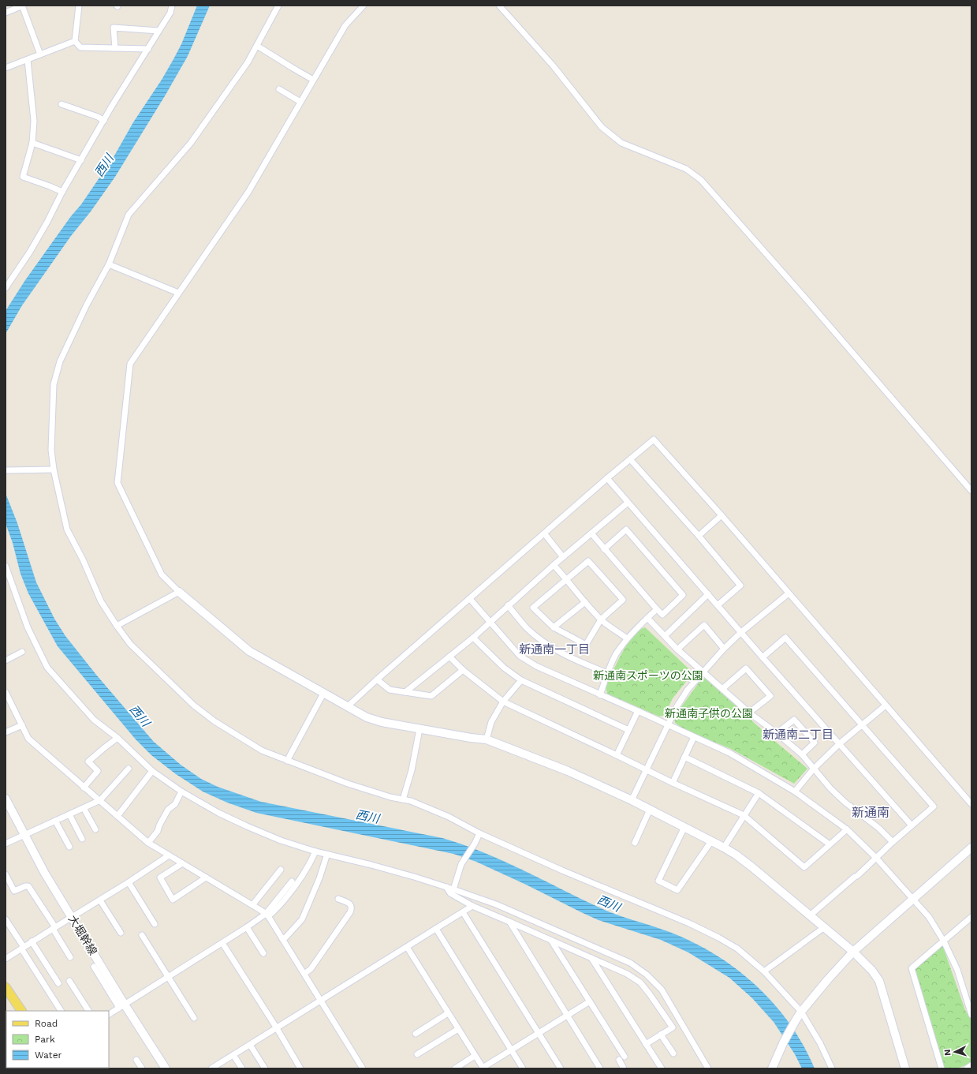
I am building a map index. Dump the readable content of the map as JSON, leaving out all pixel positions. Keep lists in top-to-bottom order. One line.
{"streets":{"street":["大堀幹線"]},"districts":["新通南一丁目","新通南二丁目","新通南"],"water":["西川"],"parks":["新通南スポーツの公園","新通南子供の公園"],"legend":["Road","Park","Water"],"north":"left"}
